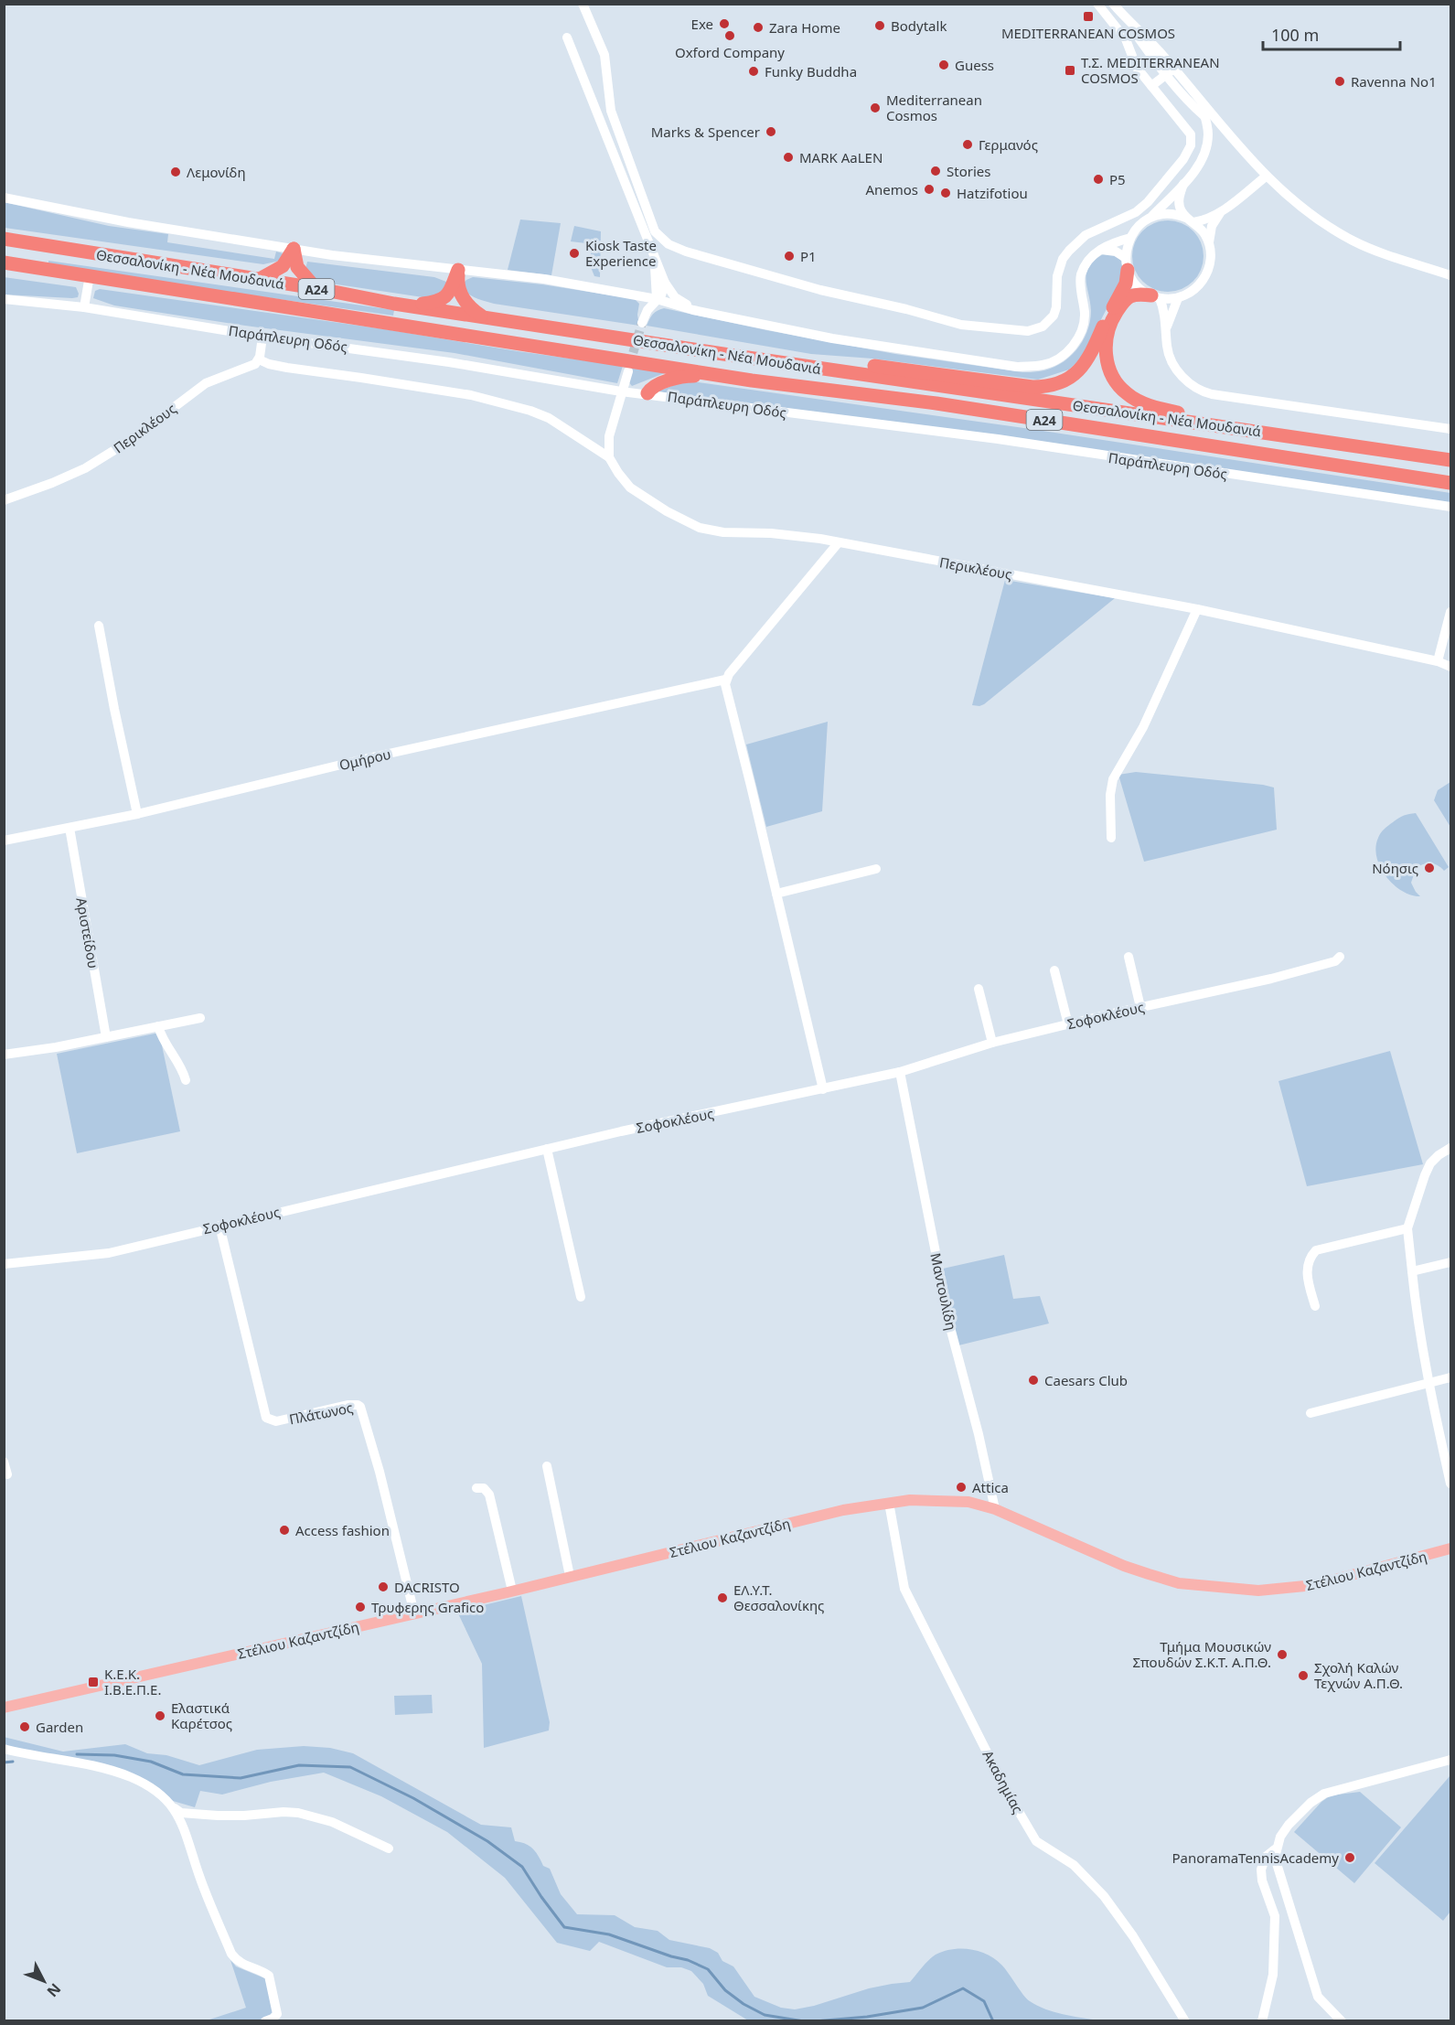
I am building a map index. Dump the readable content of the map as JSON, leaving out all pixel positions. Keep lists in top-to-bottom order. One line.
{"streets":{"highway":["Θεσσαλονίκη - Νέα Μουδανιά","Α24"],"main road":["Στέλιου Καζαντζίδη"],"street":["Παράπλευρη Οδός","Περικλέους","Ομήρου","Αριστείδου","Σοφοκλέους","Μαντουλίδη","Πλάτωνος","Ακαδημίας"]},"crossings":[["Ομήρου","Αριστείδου"],["Σοφοκλέους","Μαντουλίδη"],["Σοφοκλέους","Πλάτωνος"],["Μαντουλίδη","Στέλιου Καζαντζίδη"],["Πλάτωνος","Στέλιου Καζαντζίδη"],["Στέλιου Καζαντζίδη","Ακαδημίας"]],"places":{"transit":["MEDITERRANEAN COSMOS","Τ.Σ. MEDITERRANEAN COSMOS","Κ.Ε.Κ. Ι.Β.Ε.Π.Ε."],"other":["Exe","Bodytalk","Zara Home","Oxford Company","Guess","Funky Buddha","Ravenna No1","Mediterranean Cosmos","Marks & Spencer","Γερμανός","MARK AaLEN","Stories","Λεμονίδη","P5","Anemos","Hatzifotiou","Kiosk Taste Experience","P1","Νόησις","Caesars Club","Attica","Access fashion","DACRISTO","ΕΛ.Υ.Τ. Θεσσαλονίκης","Τρυφερης Grafico","Τμήμα Μουσικών Σπουδών Σ.Κ.Τ. Α.Π.Θ.","Σχολή Καλών Τεχνών Α.Π.Θ.","Ελαστικά Καρέτσος","Garden","PanoramaTennisAcademy"]},"scale_bar":"100 m","north":"bottom right"}
